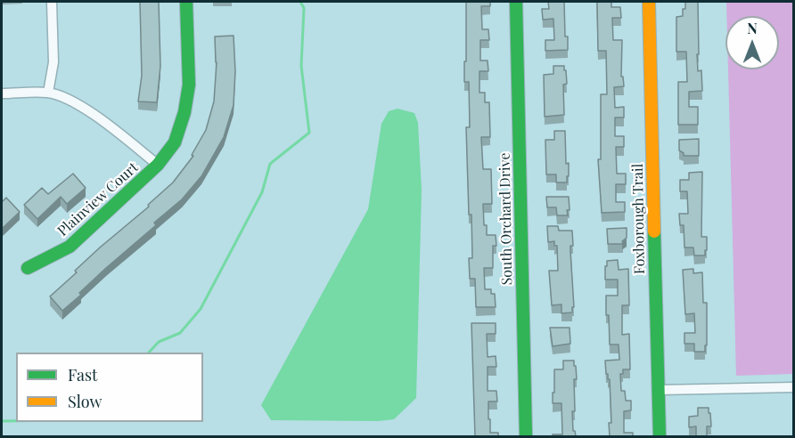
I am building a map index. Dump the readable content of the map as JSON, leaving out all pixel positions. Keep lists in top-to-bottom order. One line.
{"streets":{"street":["Plainview Court","South Orchard Drive","Foxborough Trail"]},"legend":["Fast","Slow"],"north":"top"}
